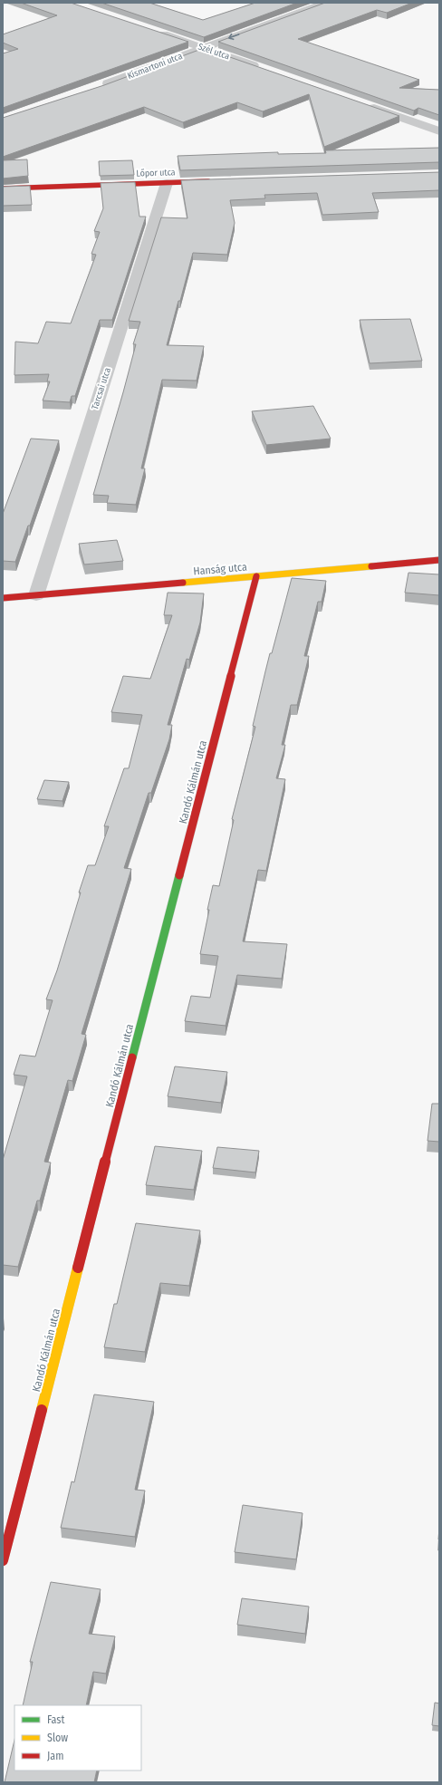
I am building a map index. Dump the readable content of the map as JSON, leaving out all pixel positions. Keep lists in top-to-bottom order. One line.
{"streets":{"street":["Szél utca","Kismartoni utca","Lőpor utca","Tarcsai utca","Hanság utca","Kandó Kálmán utca"]},"crossings":[["Szél utca","Kismartoni utca"],["Lőpor utca","Tarcsai utca"],["Tarcsai utca","Hanság utca"],["Hanság utca","Kandó Kálmán utca"]],"one_way":["Kismartoni utca"],"legend":["Fast","Slow","Jam"]}
